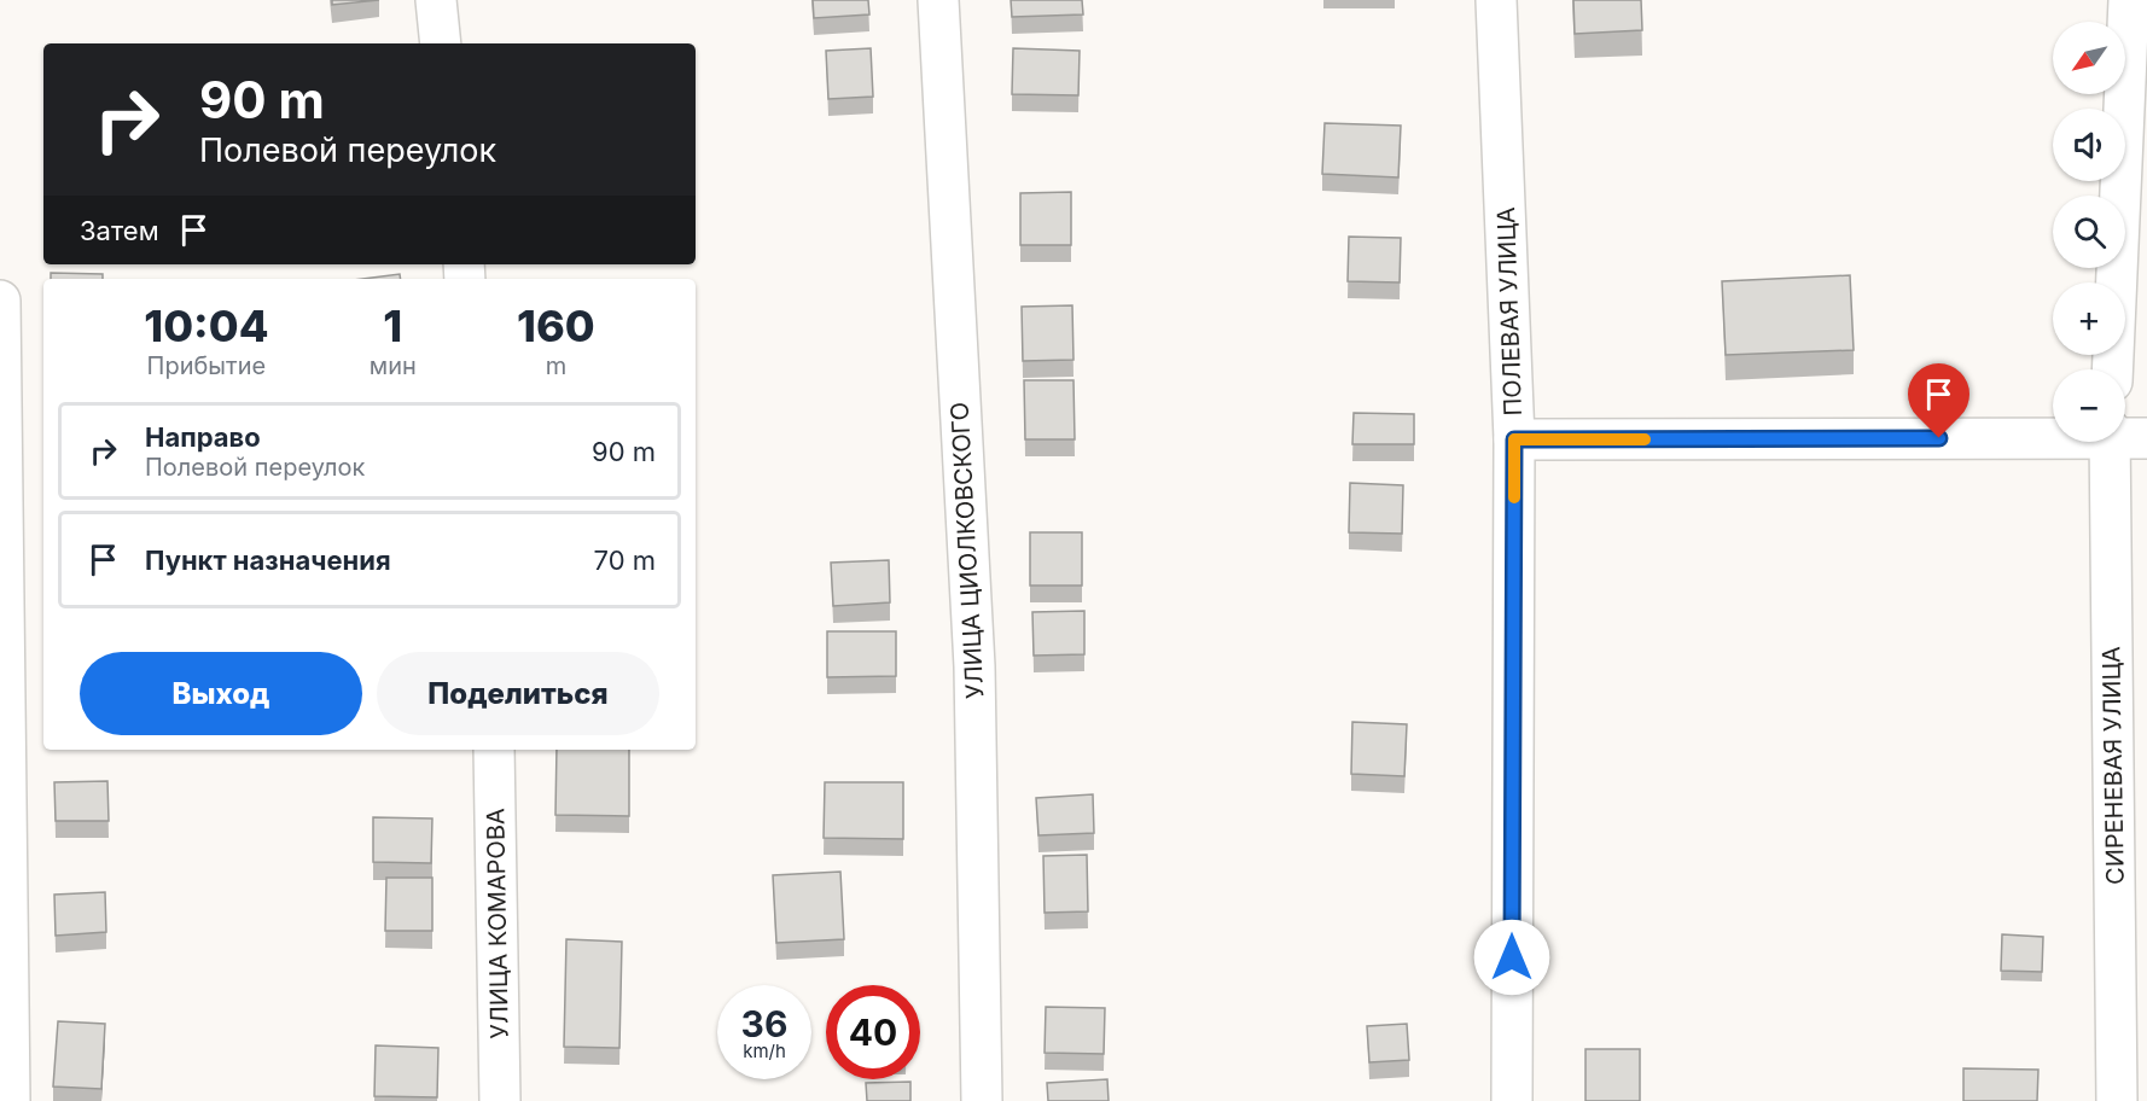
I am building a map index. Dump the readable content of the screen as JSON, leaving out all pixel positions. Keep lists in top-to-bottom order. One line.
{"streets":{"street":["ПОЛЕВАЯ УЛИЦА","УЛИЦА ЦИОЛКОВСКОГО","СИРЕНЕВАЯ УЛИЦА","УЛИЦА КОМАРОВА"]},"north":"bottom left","page":{"map_buttons":["+","−"],"turn":["90 m","Полевой переулок"],"then":"Затем","eta":["10:04","Прибытие","1","мин","160","m"],"list":[{"name":"Направо","note":"Полевой переулок","value":"90 m"},{"name":"Пункт назначения","value":"70 m"}],"buttons":["Выход","Поделиться"],"speed":"36 km/h","limit":"40"}}
